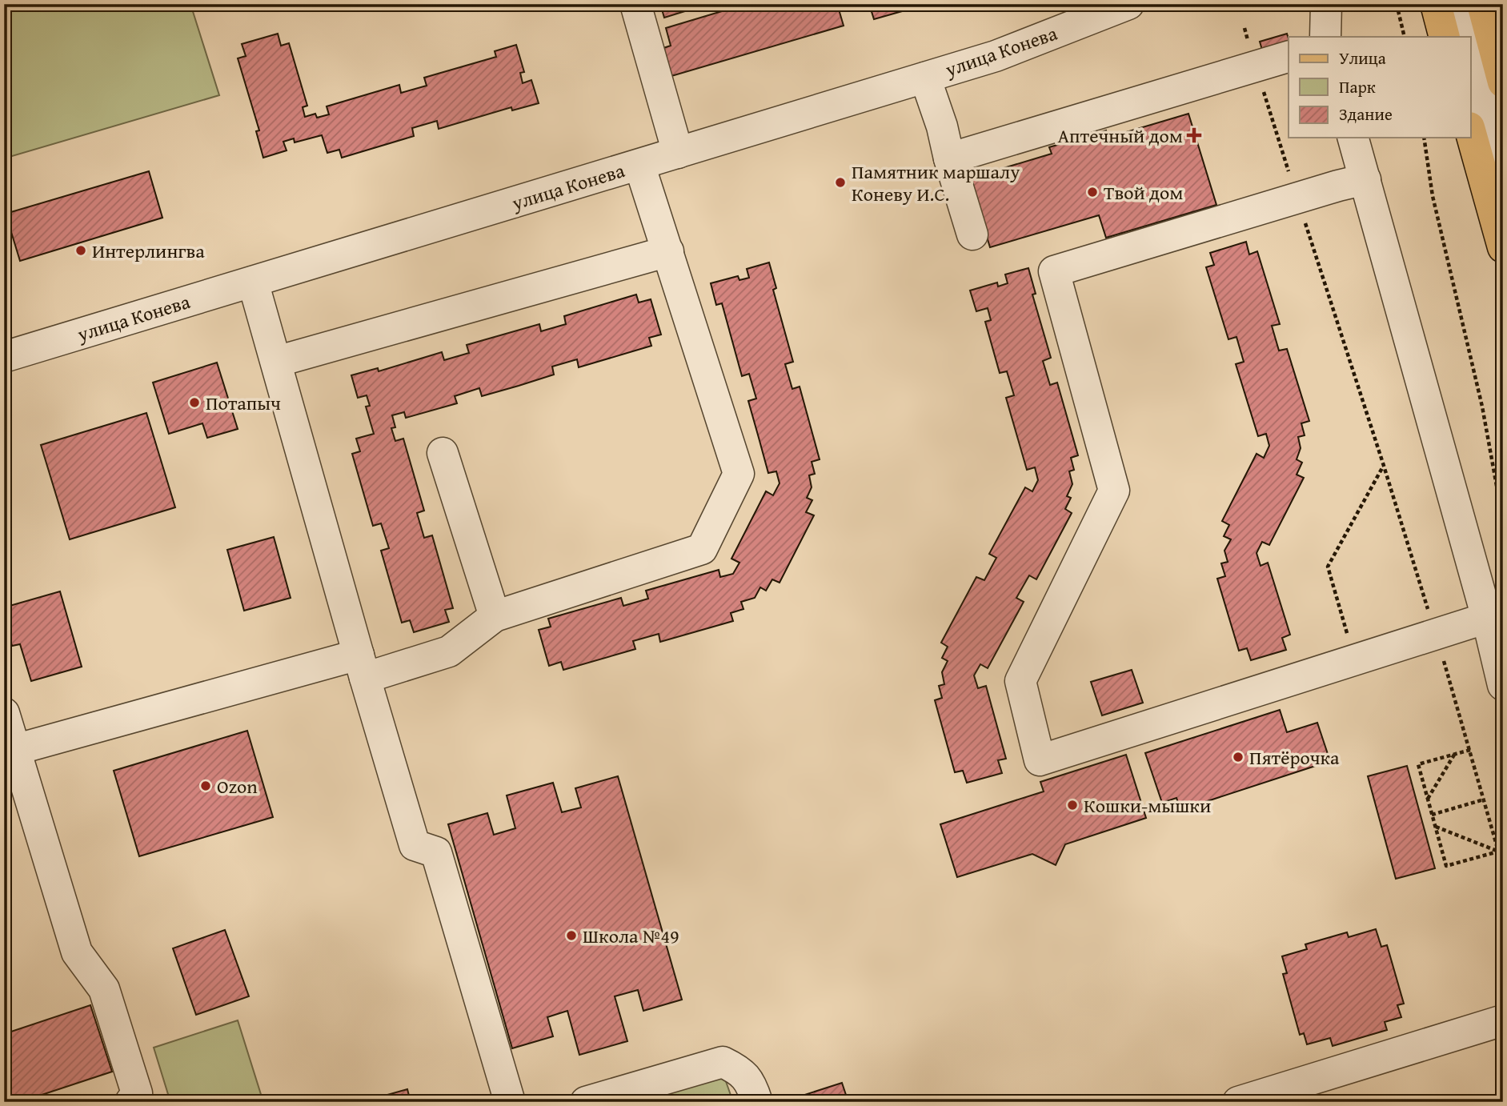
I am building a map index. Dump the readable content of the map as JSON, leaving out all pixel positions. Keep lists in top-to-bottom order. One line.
{"streets":{"street":["улица Конева"]},"places":{"health":["Аптечный дом"],"other":["Памятник маршалу Коневу И.С.","Твой дом","Интерлингва","Потапыч","Пятёрочка","Ozon","Кошки-мышки","Школа №49"]},"legend":["Улица","Парк","Здание"]}
